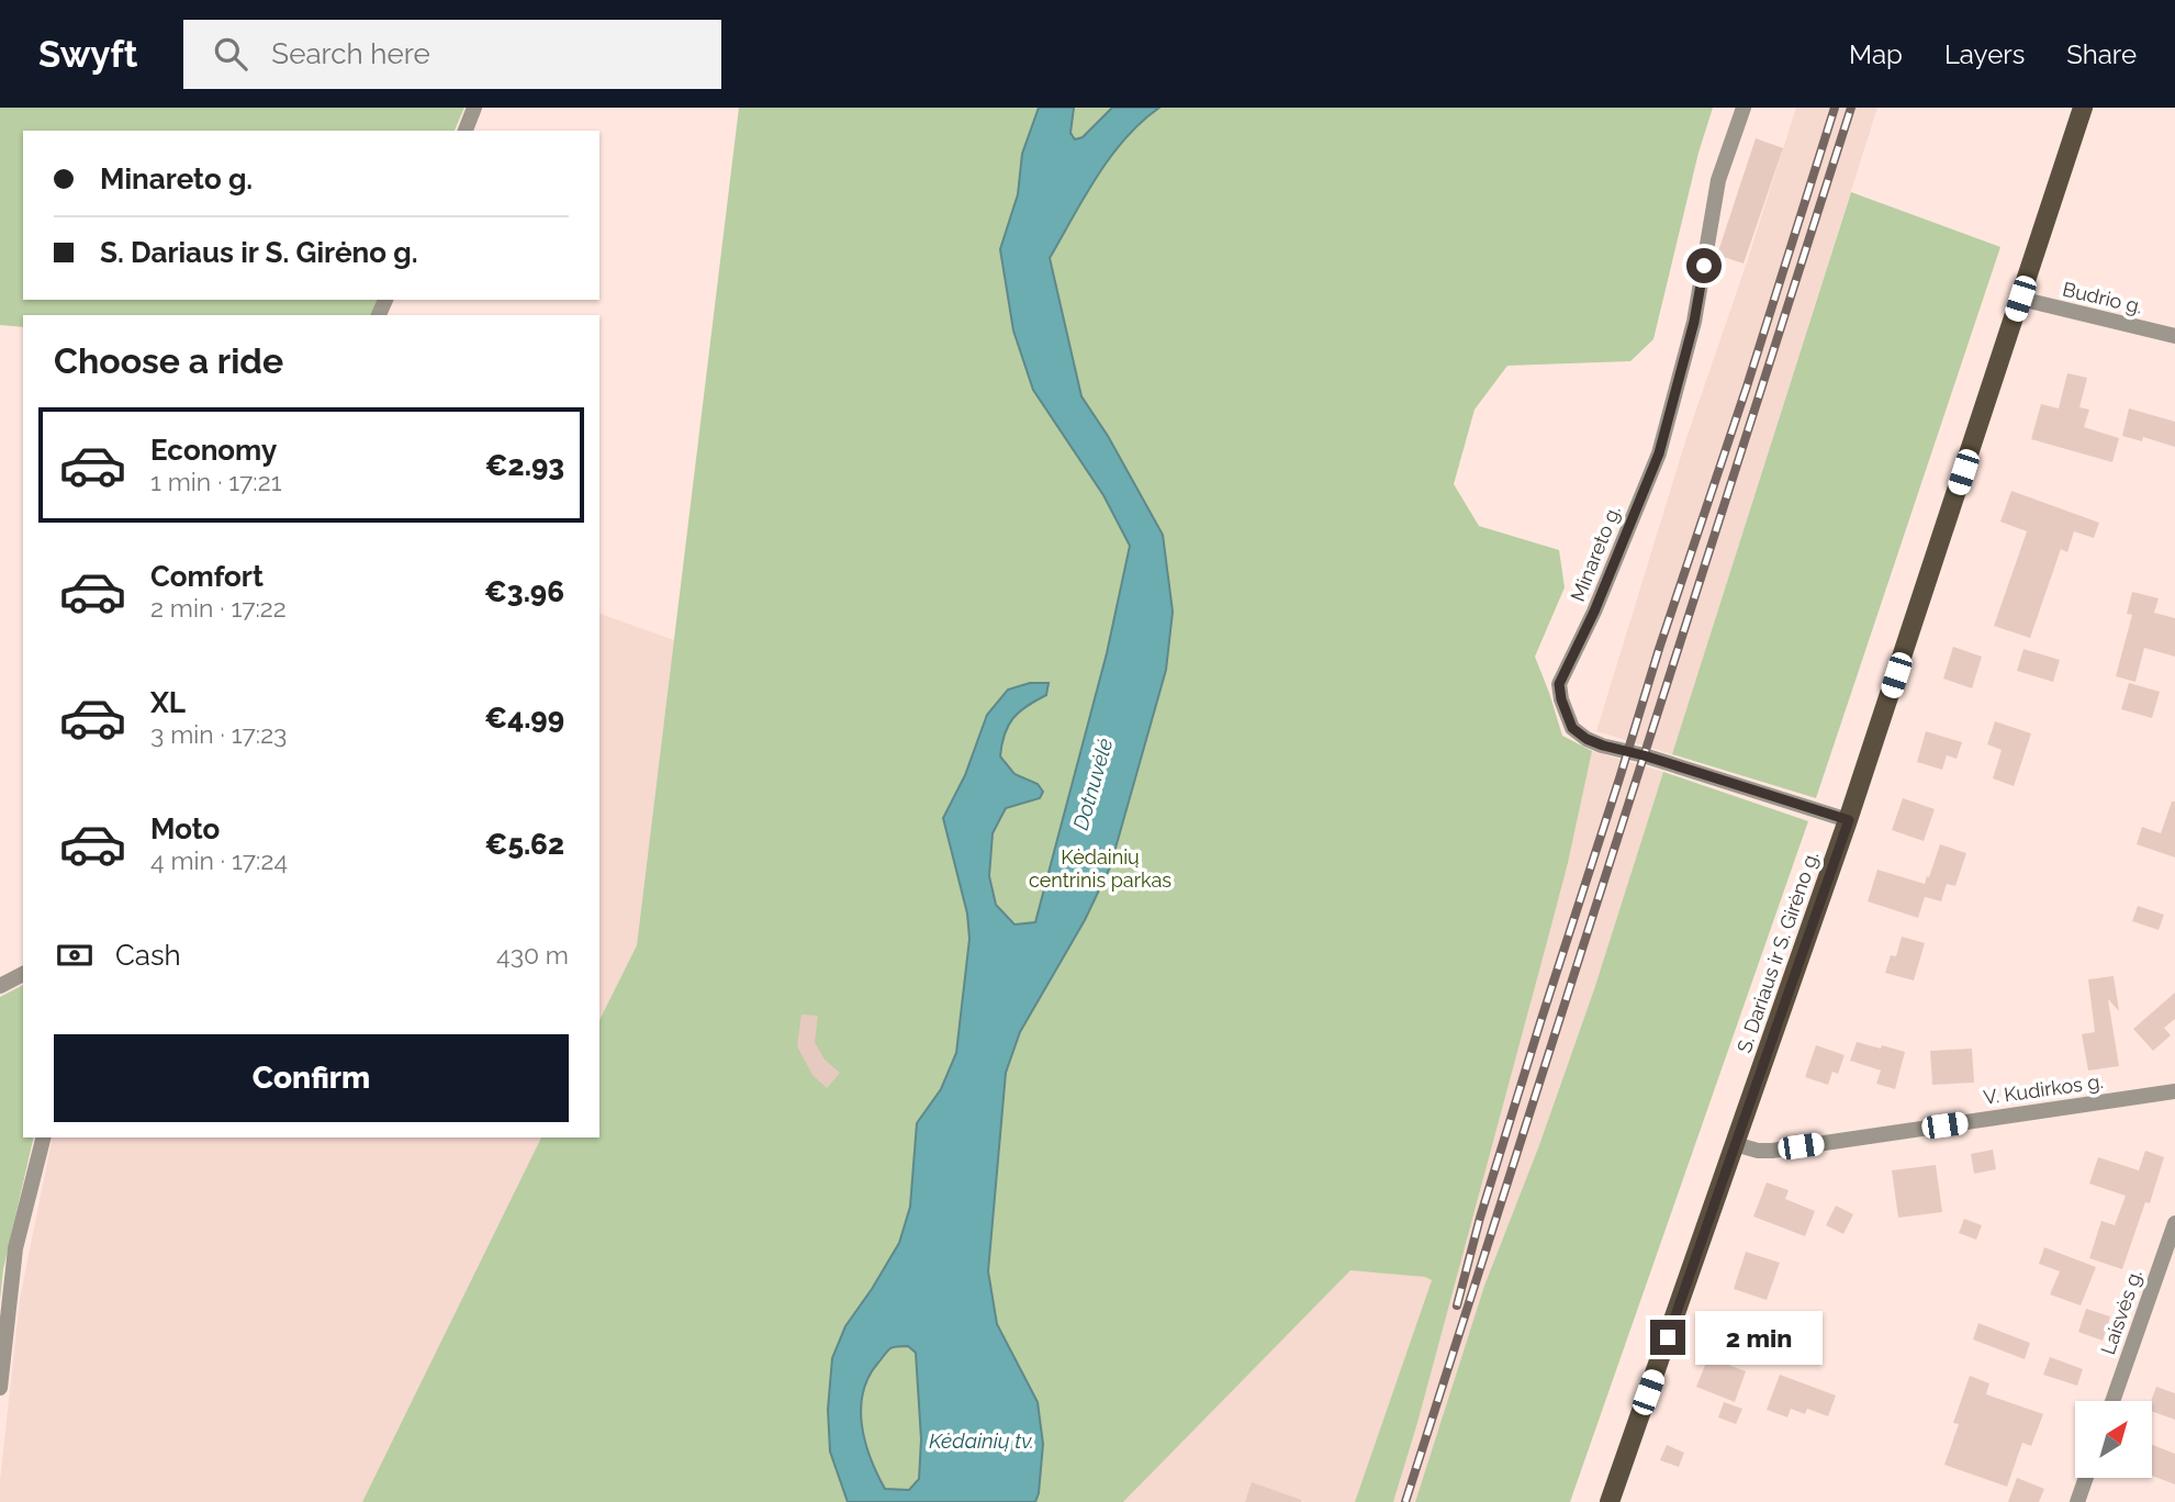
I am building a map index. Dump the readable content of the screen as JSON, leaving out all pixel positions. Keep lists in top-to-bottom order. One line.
{"streets":{"main road":["S. Dariaus ir S. Girėno g."],"street":["Budrio g.","Minareto g.","V. Kudirkos g.","Laisvės g."]},"crossings":[["Budrio g.","S. Dariaus ir S. Girėno g."],["Minareto g.","S. Dariaus ir S. Girėno g."],["S. Dariaus ir S. Girėno g.","V. Kudirkos g."]],"water":["Dotnuvėlė","Kėdainių tv."],"parks":["Kėdainių centrinis parkas"],"north":"top right","page":{"header":"Swyft","search":"Search here","nav":["Map","Layers","Share"],"banner":["Minareto g.","S. Dariaus ir S. Girėno g."],"heading":"Choose a ride","list":[{"name":"Economy","note":"1 min · 17:21","value":"€2.93"},{"name":"Comfort","note":"2 min · 17:22","value":"€3.96"},{"name":"XL","note":"3 min · 17:23","value":"€4.99"},{"name":"Moto","note":"4 min · 17:24","value":"€5.62"}],"pay":["Cash","430 m"],"buttons":"Confirm","bubble":"2 min"}}
